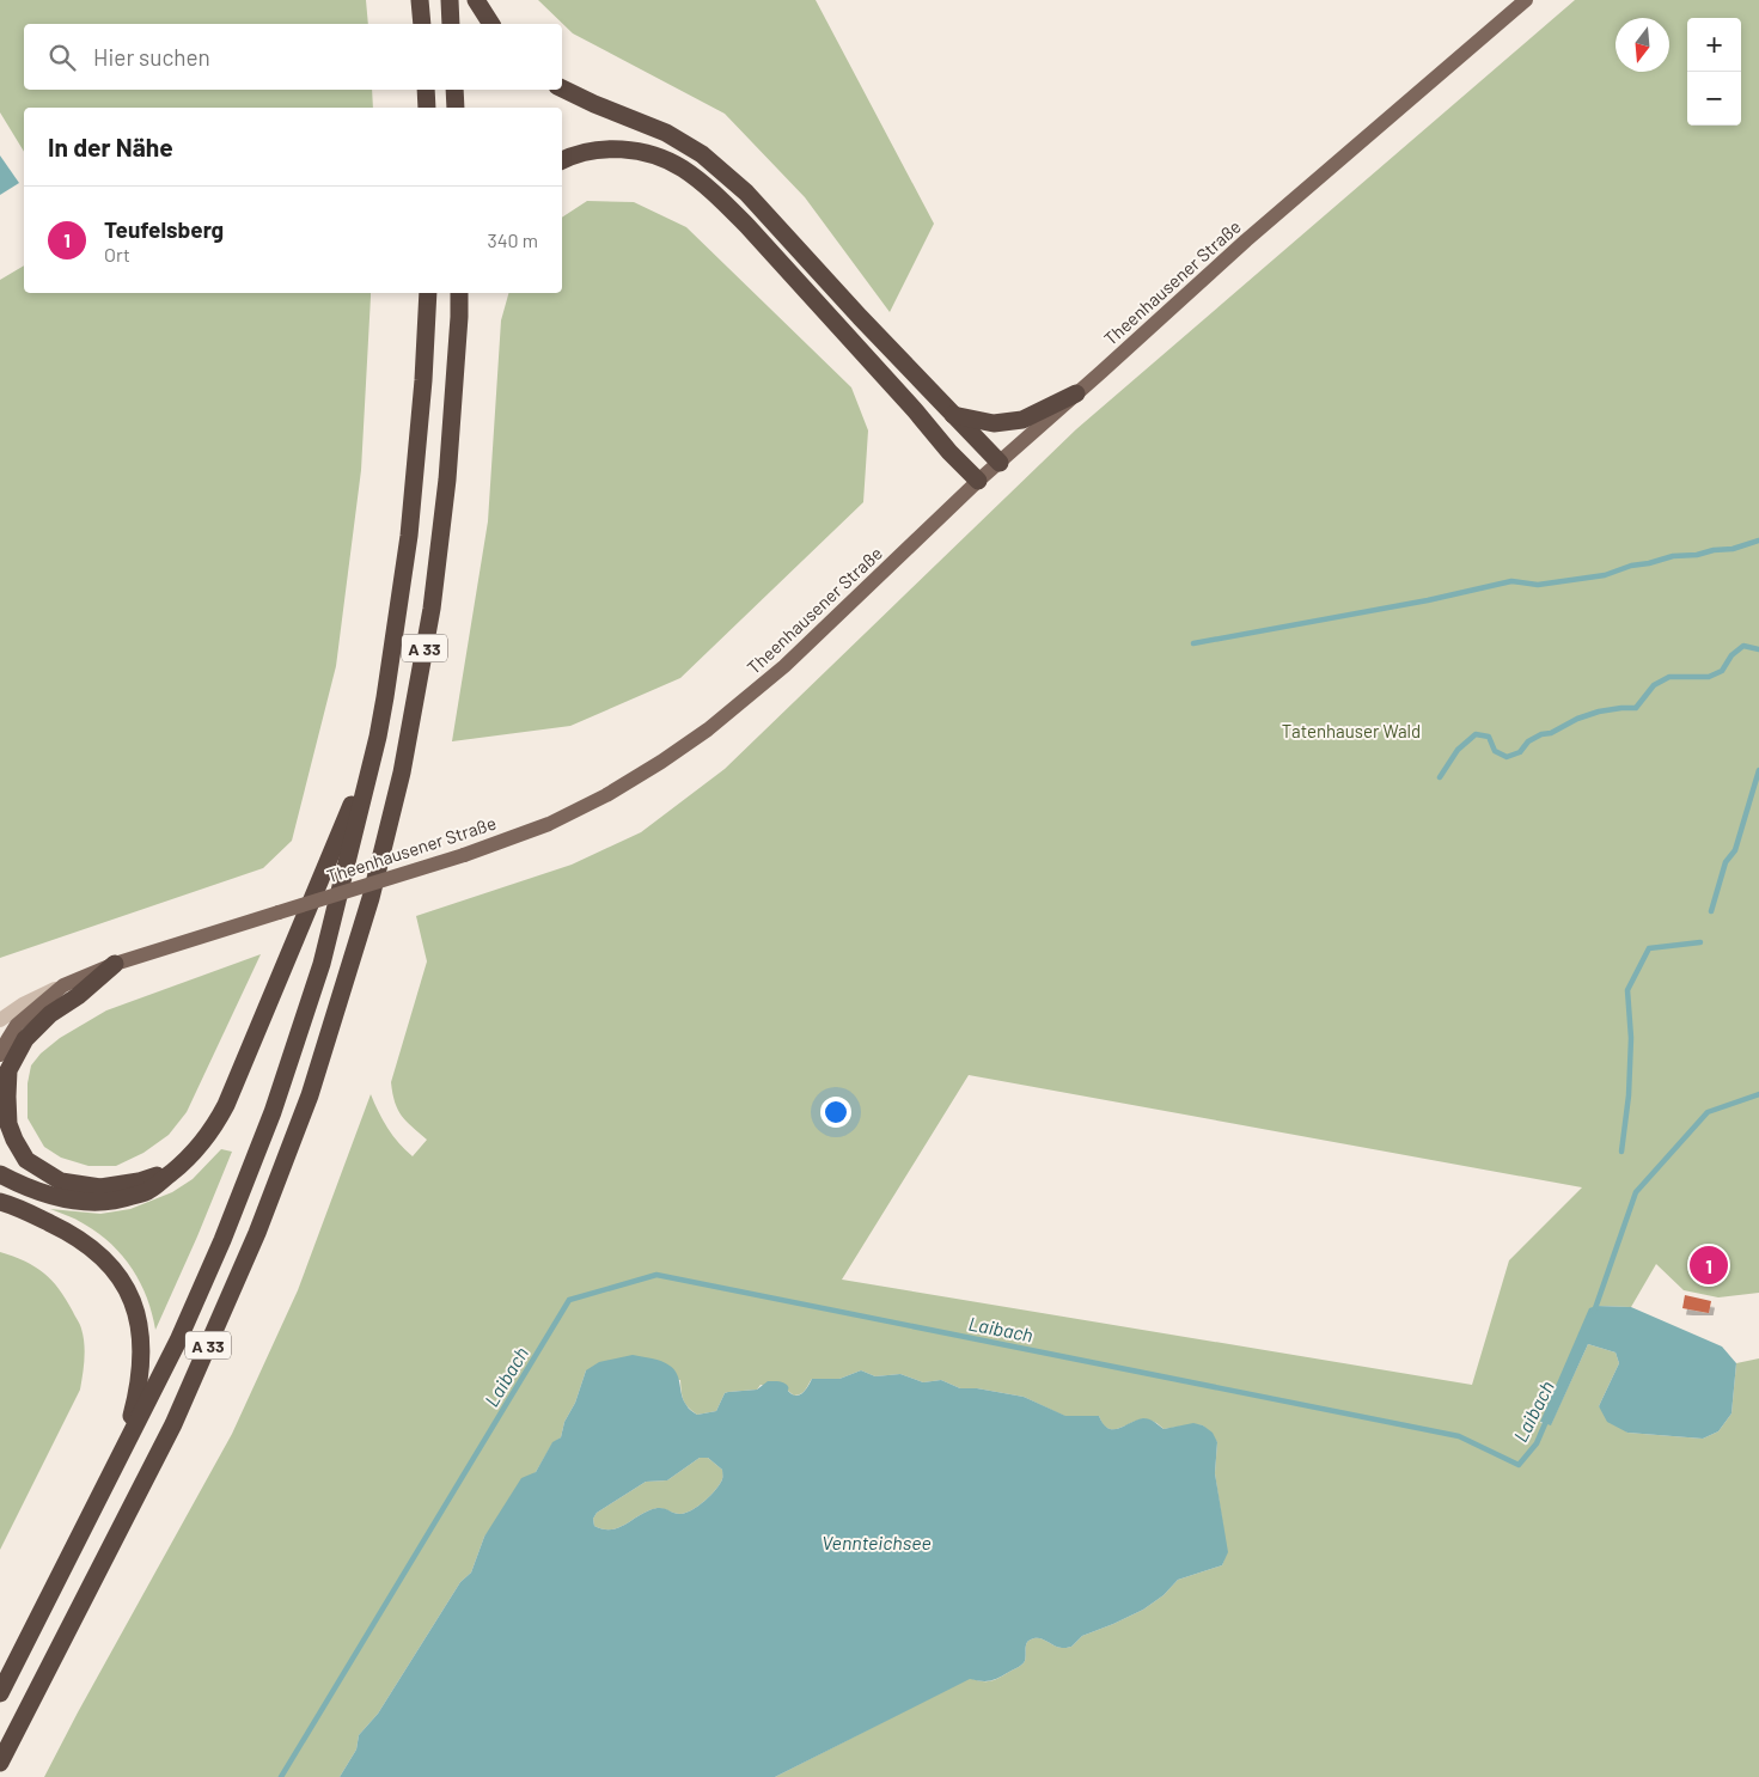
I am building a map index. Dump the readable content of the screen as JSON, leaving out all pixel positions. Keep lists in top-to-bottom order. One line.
{"streets":{"highway":["A 33"],"main road":["Theenhausener Straße"]},"water":["Laibach","Vennteichsee"],"parks":["Tatenhauser Wald"],"north":"bottom","page":{"map_buttons":["+","−"],"search":"Hier suchen","heading":"In der Nähe","list":[{"mark":"1","name":"Teufelsberg","note":"Ort","value":"340 m"}],"pins":"1"}}
